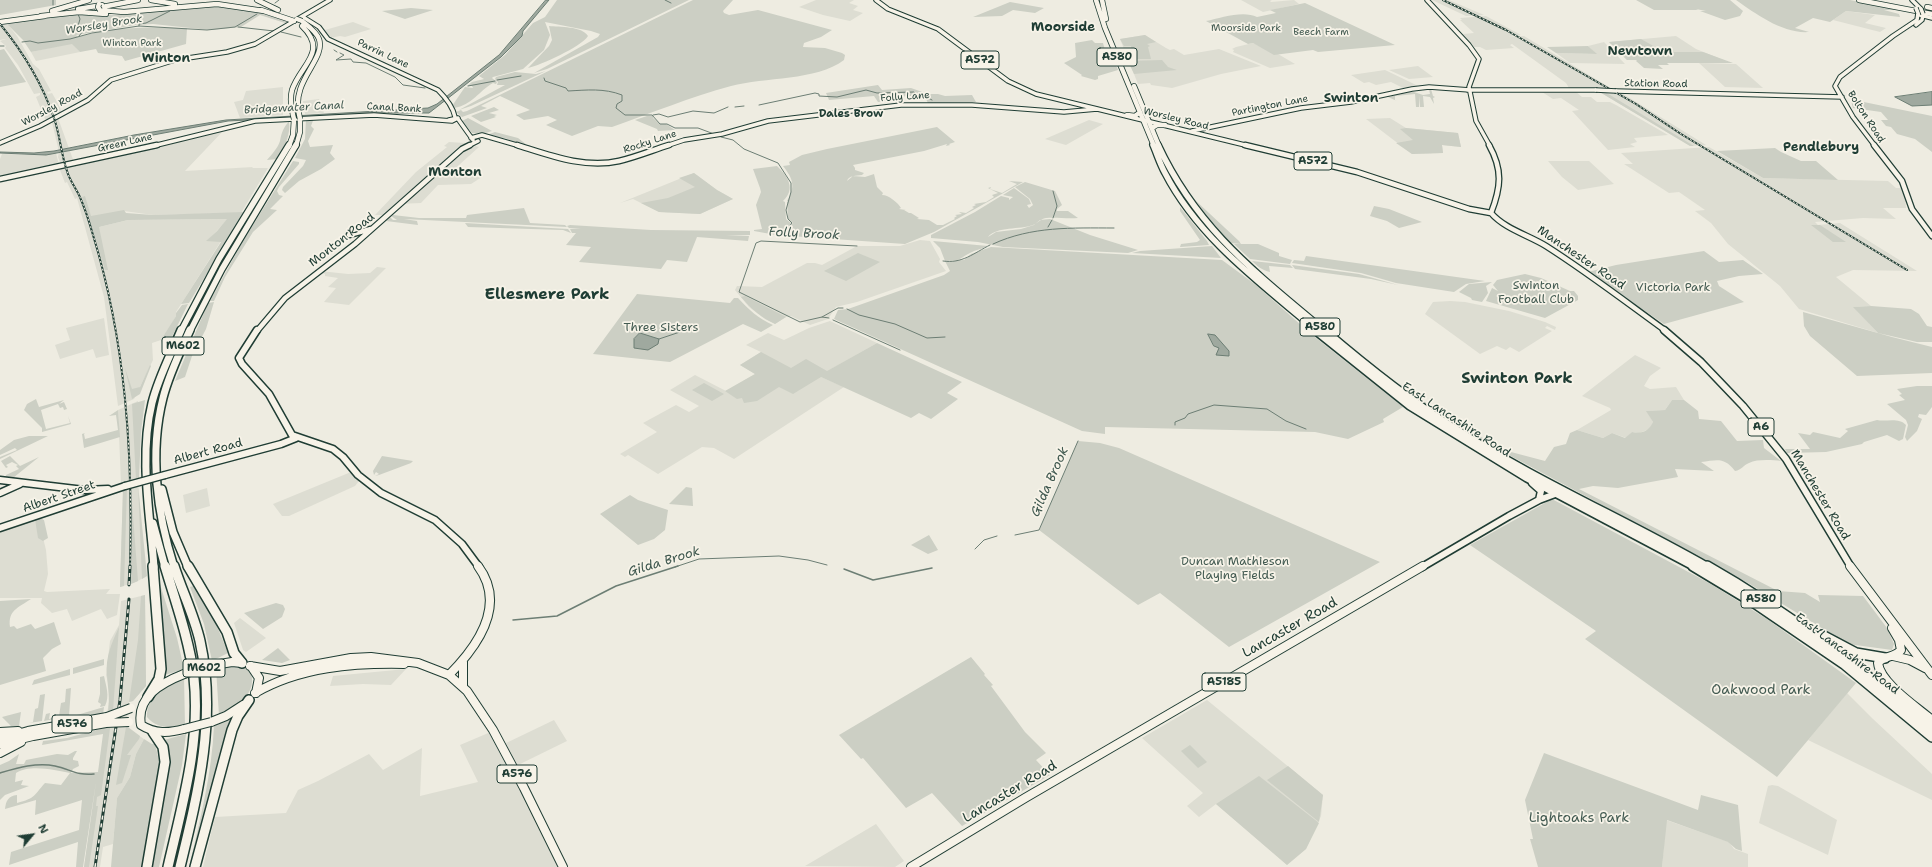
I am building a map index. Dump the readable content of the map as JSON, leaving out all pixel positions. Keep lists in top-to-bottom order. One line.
{"streets":{"highway":["A580","M602","East Lancashire Road"],"main road":["Parrin Lane","A572","Station Road","Folly Lane","Partington Lane","Worsley Road","Canal Bank","Bolton Road","Rocky Lane","Green Lane","Monton Road","Manchester Road","A6","Albert Road","Albert Street","Lancaster Road","A5185","A576"]},"crossings":[["Parrin Lane","Worsley Road"],["Parrin Lane","Canal Bank"],["Parrin Lane","M602"],["Station Road","Partington Lane"],["Station Road","Bolton Road"],["Folly Lane","Worsley Road"],["Folly Lane","Rocky Lane"],["Partington Lane","Worsley Road"],["Worsley Road","Manchester Road"],["Worsley Road","M602"],["Worsley Road","East Lancashire Road"],["Canal Bank","Green Lane"],["Rocky Lane","Monton Road"],["Monton Road","Albert Road"],["M602","Albert Road"],["M602","A576"],["East Lancashire Road","Lancaster Road"],["Albert Road","Albert Street"]],"districts":["Moorside","Newtown","Winton","Swinton","Dales Brow","Pendlebury","Monton","Ellesmere Park","Swinton Park"],"water":["Worsley Brook","Bridgewater Canal","Folly Brook","Gilda Brook"],"parks":["Moorside Park","Beech Farm","Winton Park","Swinton Football Club","Victoria Park","Three Sisters","Duncan Mathieson Playing Fields","Oakwood Park","Lightoaks Park"],"north":"top right"}
